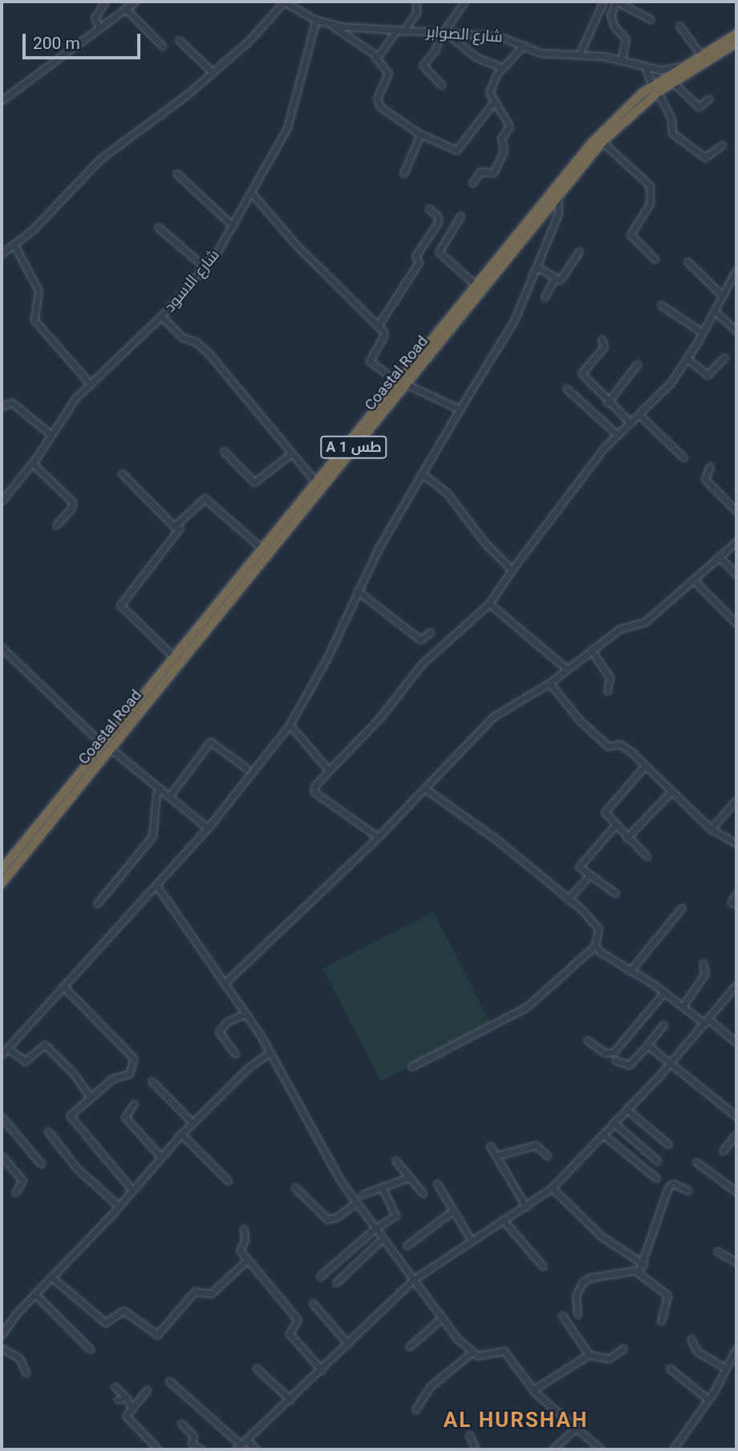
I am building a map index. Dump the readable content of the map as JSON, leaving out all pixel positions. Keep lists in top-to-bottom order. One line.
{"streets":{"highway":["Coastal Road","A 1 طس"],"street":["شارع الصوابر","شارع الاسود"]},"crossings":[["شارع الصوابر","شارع الاسود"],["شارع الصوابر","Coastal Road"]],"districts":["AL HURSHAH"],"scale_bar":"200 m"}
